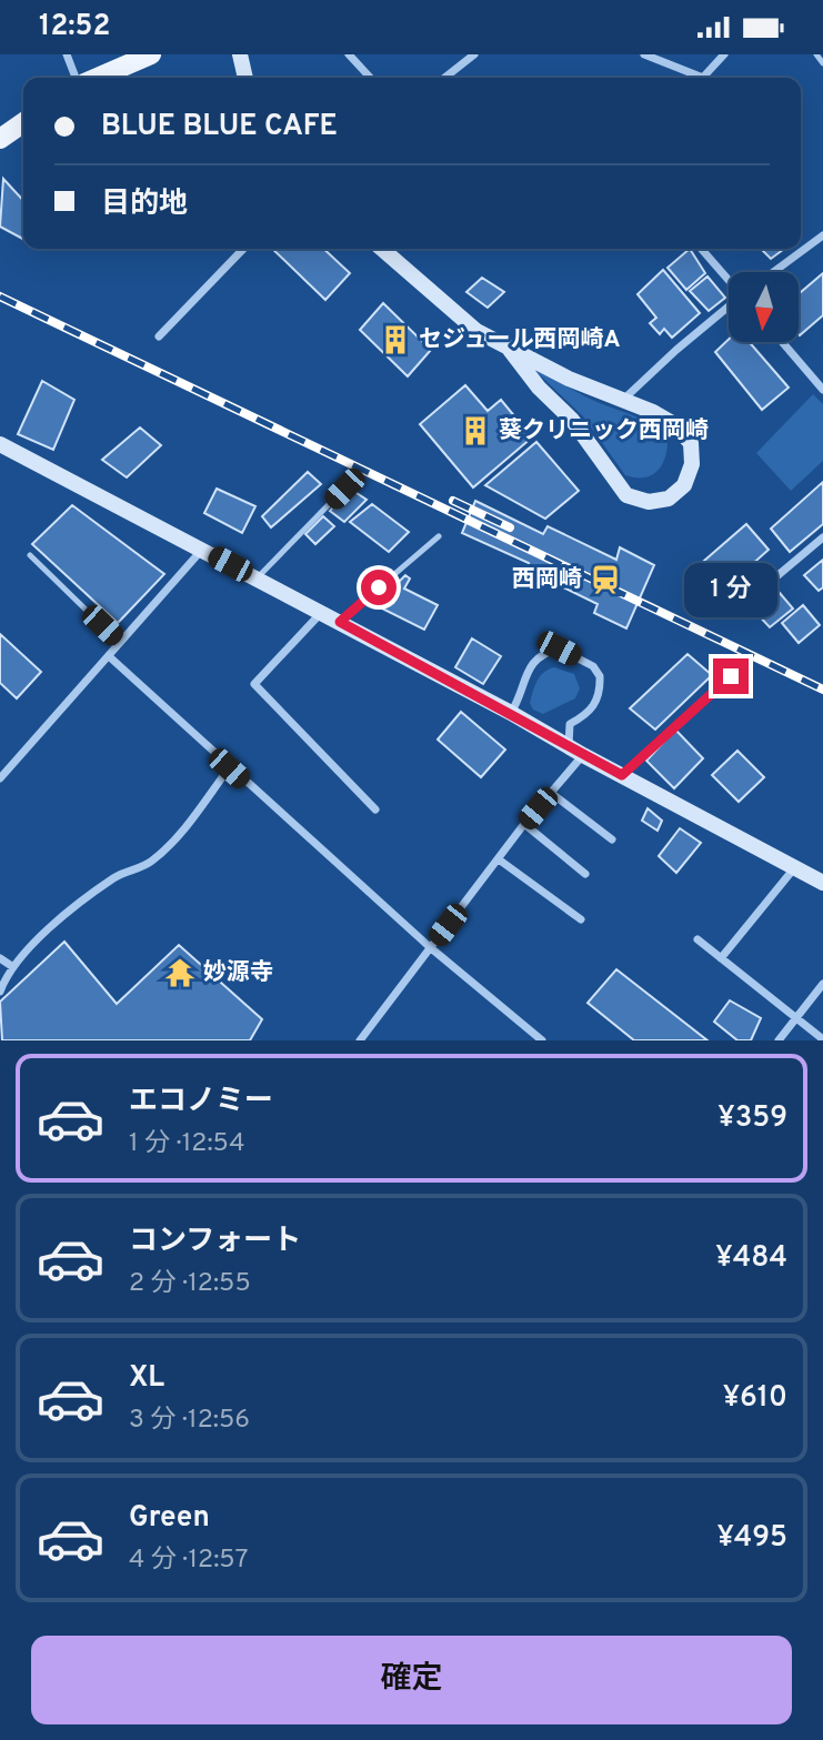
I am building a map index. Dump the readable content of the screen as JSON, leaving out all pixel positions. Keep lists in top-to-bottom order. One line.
{"places":{"building":["セジュール西岡崎A","葵クリニック西岡崎"],"station":["西岡崎"],"temple":["妙源寺"]},"north":"bottom","page":{"status":"12:52","banner":["BLUE BLUE CAFE","目的地"],"bubble":"1 分","list":[{"name":"エコノミー","note":"1 分 · 12:54","value":"¥359"},{"name":"コンフォート","note":"2 分 · 12:55","value":"¥484"},{"name":"XL","note":"3 分 · 12:56","value":"¥610"},{"name":"Green","note":"4 分 · 12:57","value":"¥495"}],"buttons":"確定"}}
